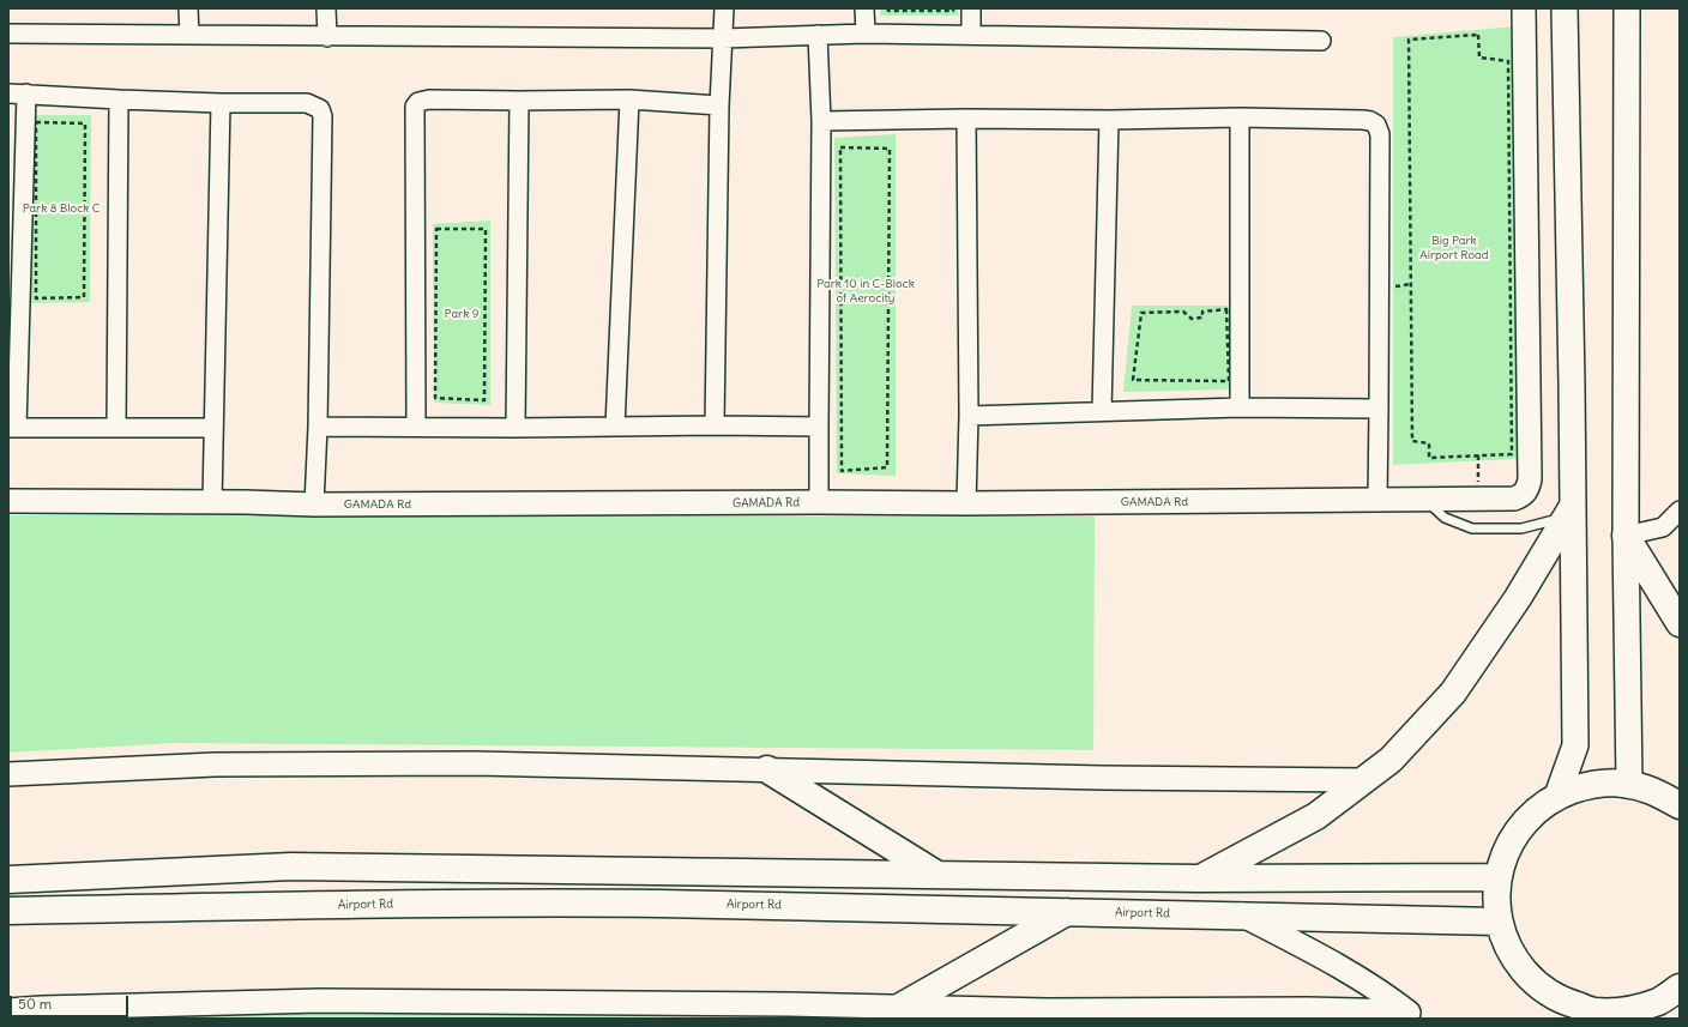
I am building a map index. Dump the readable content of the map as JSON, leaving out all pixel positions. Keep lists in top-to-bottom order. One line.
{"streets":{"main road":["Airport Rd"],"street":["GAMADA Rd"]},"parks":["Park 8 Block C","Big Park Airport Road","Park 10 in C-Block of Aerocity","Park 9"],"scale_bar":"50 m"}
